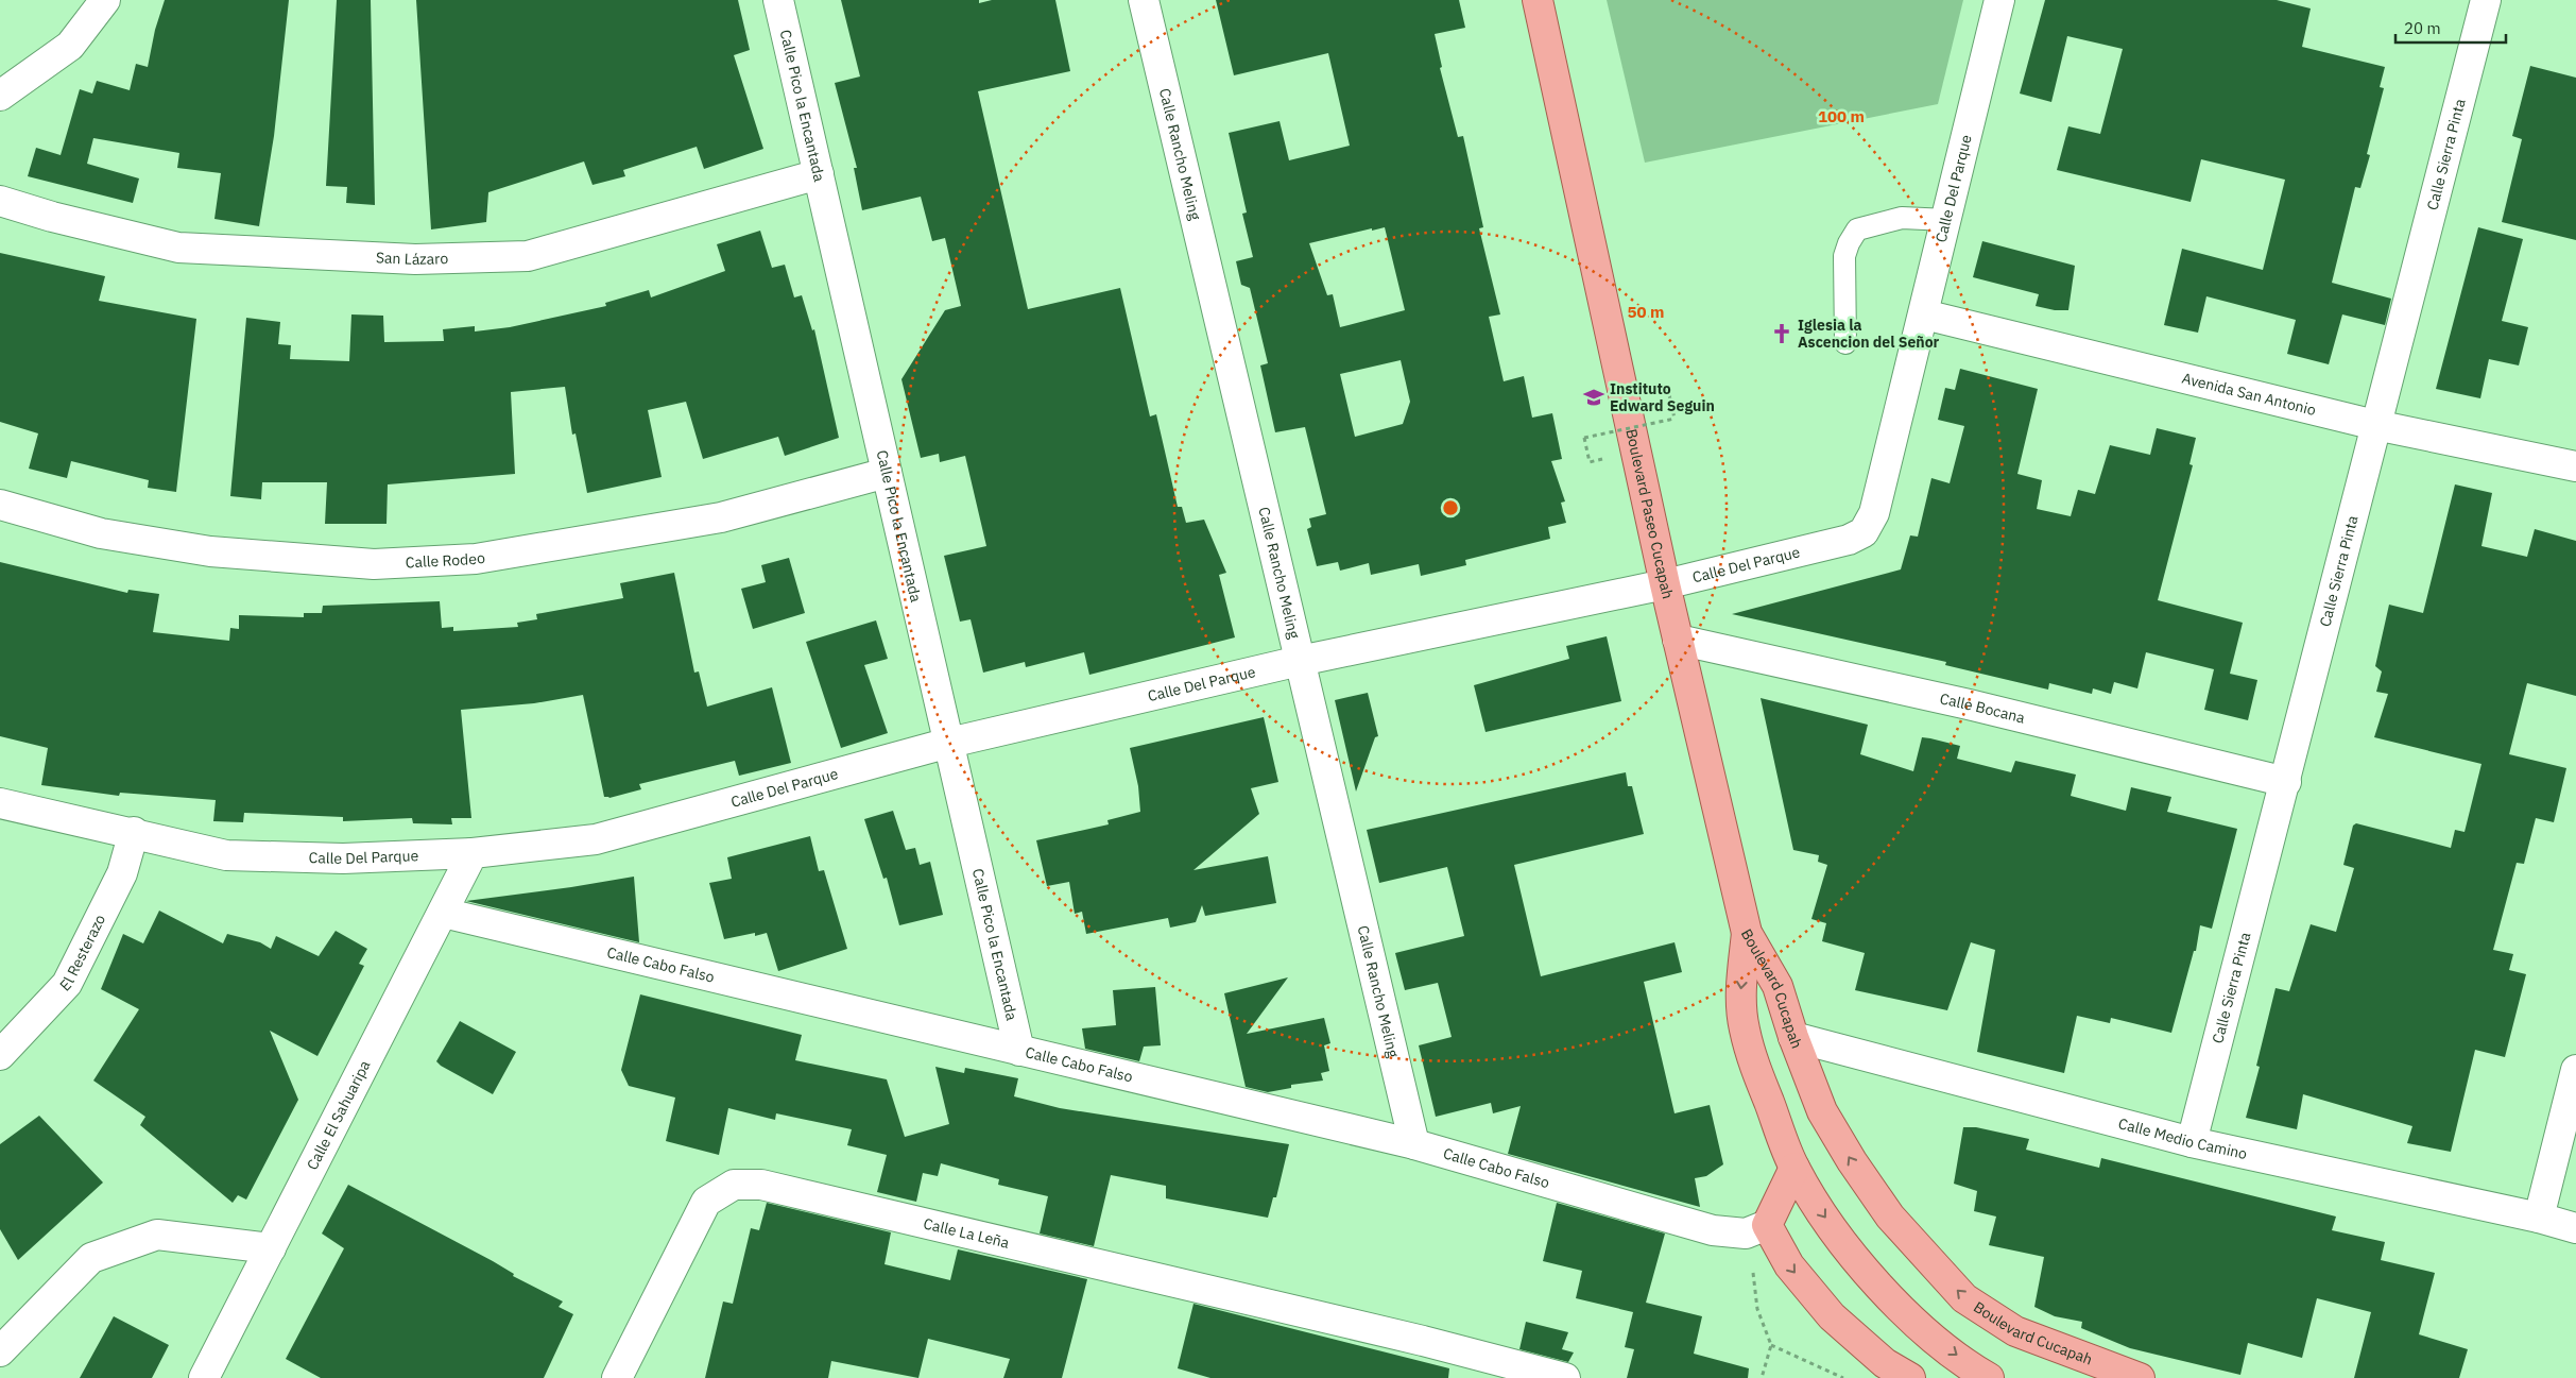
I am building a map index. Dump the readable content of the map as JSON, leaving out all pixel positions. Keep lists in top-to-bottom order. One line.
{"streets":{"main road":["Boulevard Paseo Cucapah","Boulevard Cucapah"],"street":["Calle Pico la Encantada","Calle Rancho Meling","Calle Sierra Pinta","Calle Del Parque","San Lázaro","Avenida San Antonio","Calle Rodeo","Calle Bocana","El Resterazo","Calle Cabo Falso","Calle El Sahuaripa","Calle Medio Camino","Calle La Leña"]},"crossings":[["Calle Pico la Encantada","Calle Del Parque"],["Calle Pico la Encantada","San Lázaro"],["Calle Pico la Encantada","Calle Rodeo"],["Calle Pico la Encantada","Calle Cabo Falso"],["Calle Rancho Meling","Calle Del Parque"],["Calle Rancho Meling","Calle Cabo Falso"],["Calle Sierra Pinta","Avenida San Antonio"],["Calle Sierra Pinta","Calle Bocana"],["Calle Sierra Pinta","Calle Medio Camino"],["Calle Del Parque","Avenida San Antonio"],["Calle Del Parque","Boulevard Paseo Cucapah"],["Calle Del Parque","El Resterazo"],["Calle Del Parque","Calle El Sahuaripa"],["Boulevard Paseo Cucapah","Calle Bocana"],["Boulevard Paseo Cucapah","Boulevard Cucapah"],["Calle Cabo Falso","Calle El Sahuaripa"],["Boulevard Cucapah","Calle Medio Camino"]],"places":{"church":["Iglesia la Ascencion del Señor"],"school or university":["Instituto Edward Seguin"]},"scale_bar":"20 m","rings":["100 m","50 m"]}
